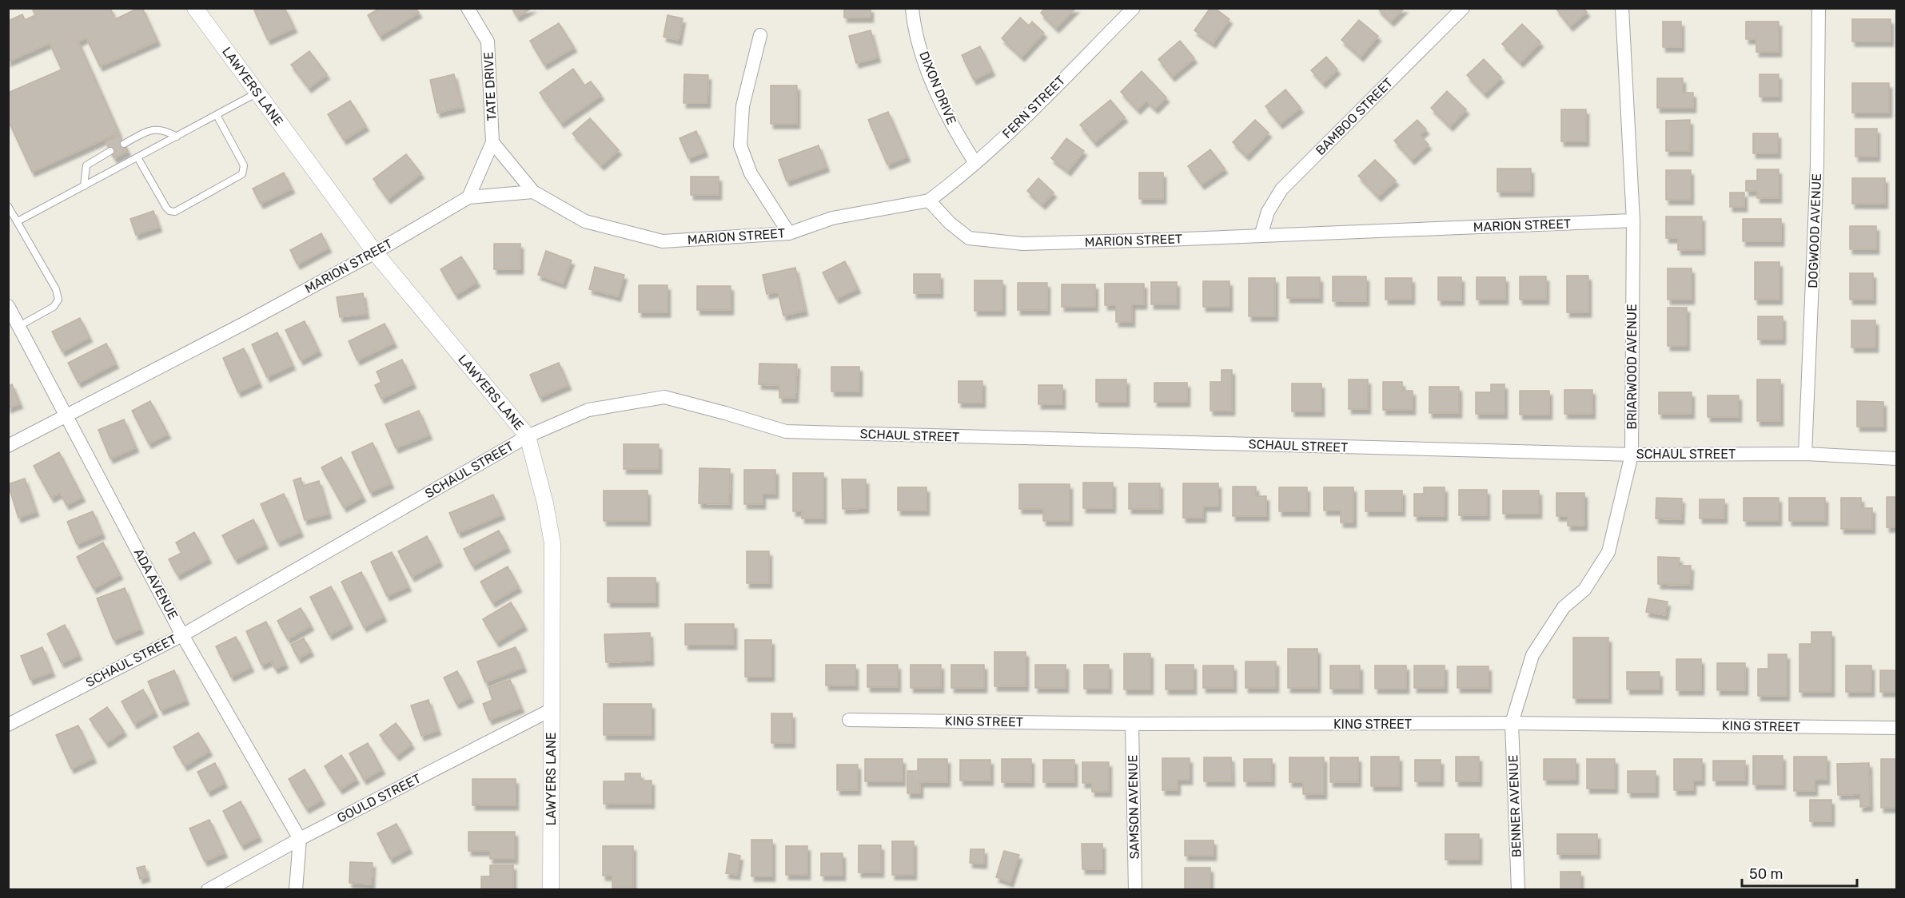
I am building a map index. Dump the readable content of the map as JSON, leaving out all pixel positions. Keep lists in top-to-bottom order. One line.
{"streets":{"street":["LAWYERS LANE","TATE DRIVE","DIXON DRIVE","FERN STREET","BAMBOO STREET","MARION STREET","DOGWOOD AVENUE","BRIARWOOD AVENUE","SCHAUL STREET","ADA AVENUE","KING STREET","GOULD STREET","BENNER AVENUE","SAMSON AVENUE"]},"crossings":[["LAWYERS LANE","MARION STREET"],["LAWYERS LANE","SCHAUL STREET"],["LAWYERS LANE","GOULD STREET"],["TATE DRIVE","MARION STREET"],["DIXON DRIVE","FERN STREET"],["FERN STREET","MARION STREET"],["BAMBOO STREET","MARION STREET"],["MARION STREET","BRIARWOOD AVENUE"],["MARION STREET","ADA AVENUE"],["DOGWOOD AVENUE","SCHAUL STREET"],["BRIARWOOD AVENUE","SCHAUL STREET"],["BRIARWOOD AVENUE","KING STREET"],["BRIARWOOD AVENUE","BENNER AVENUE"],["SCHAUL STREET","ADA AVENUE"],["ADA AVENUE","GOULD STREET"],["KING STREET","BENNER AVENUE"],["KING STREET","SAMSON AVENUE"]],"scale_bar":"50 m"}
